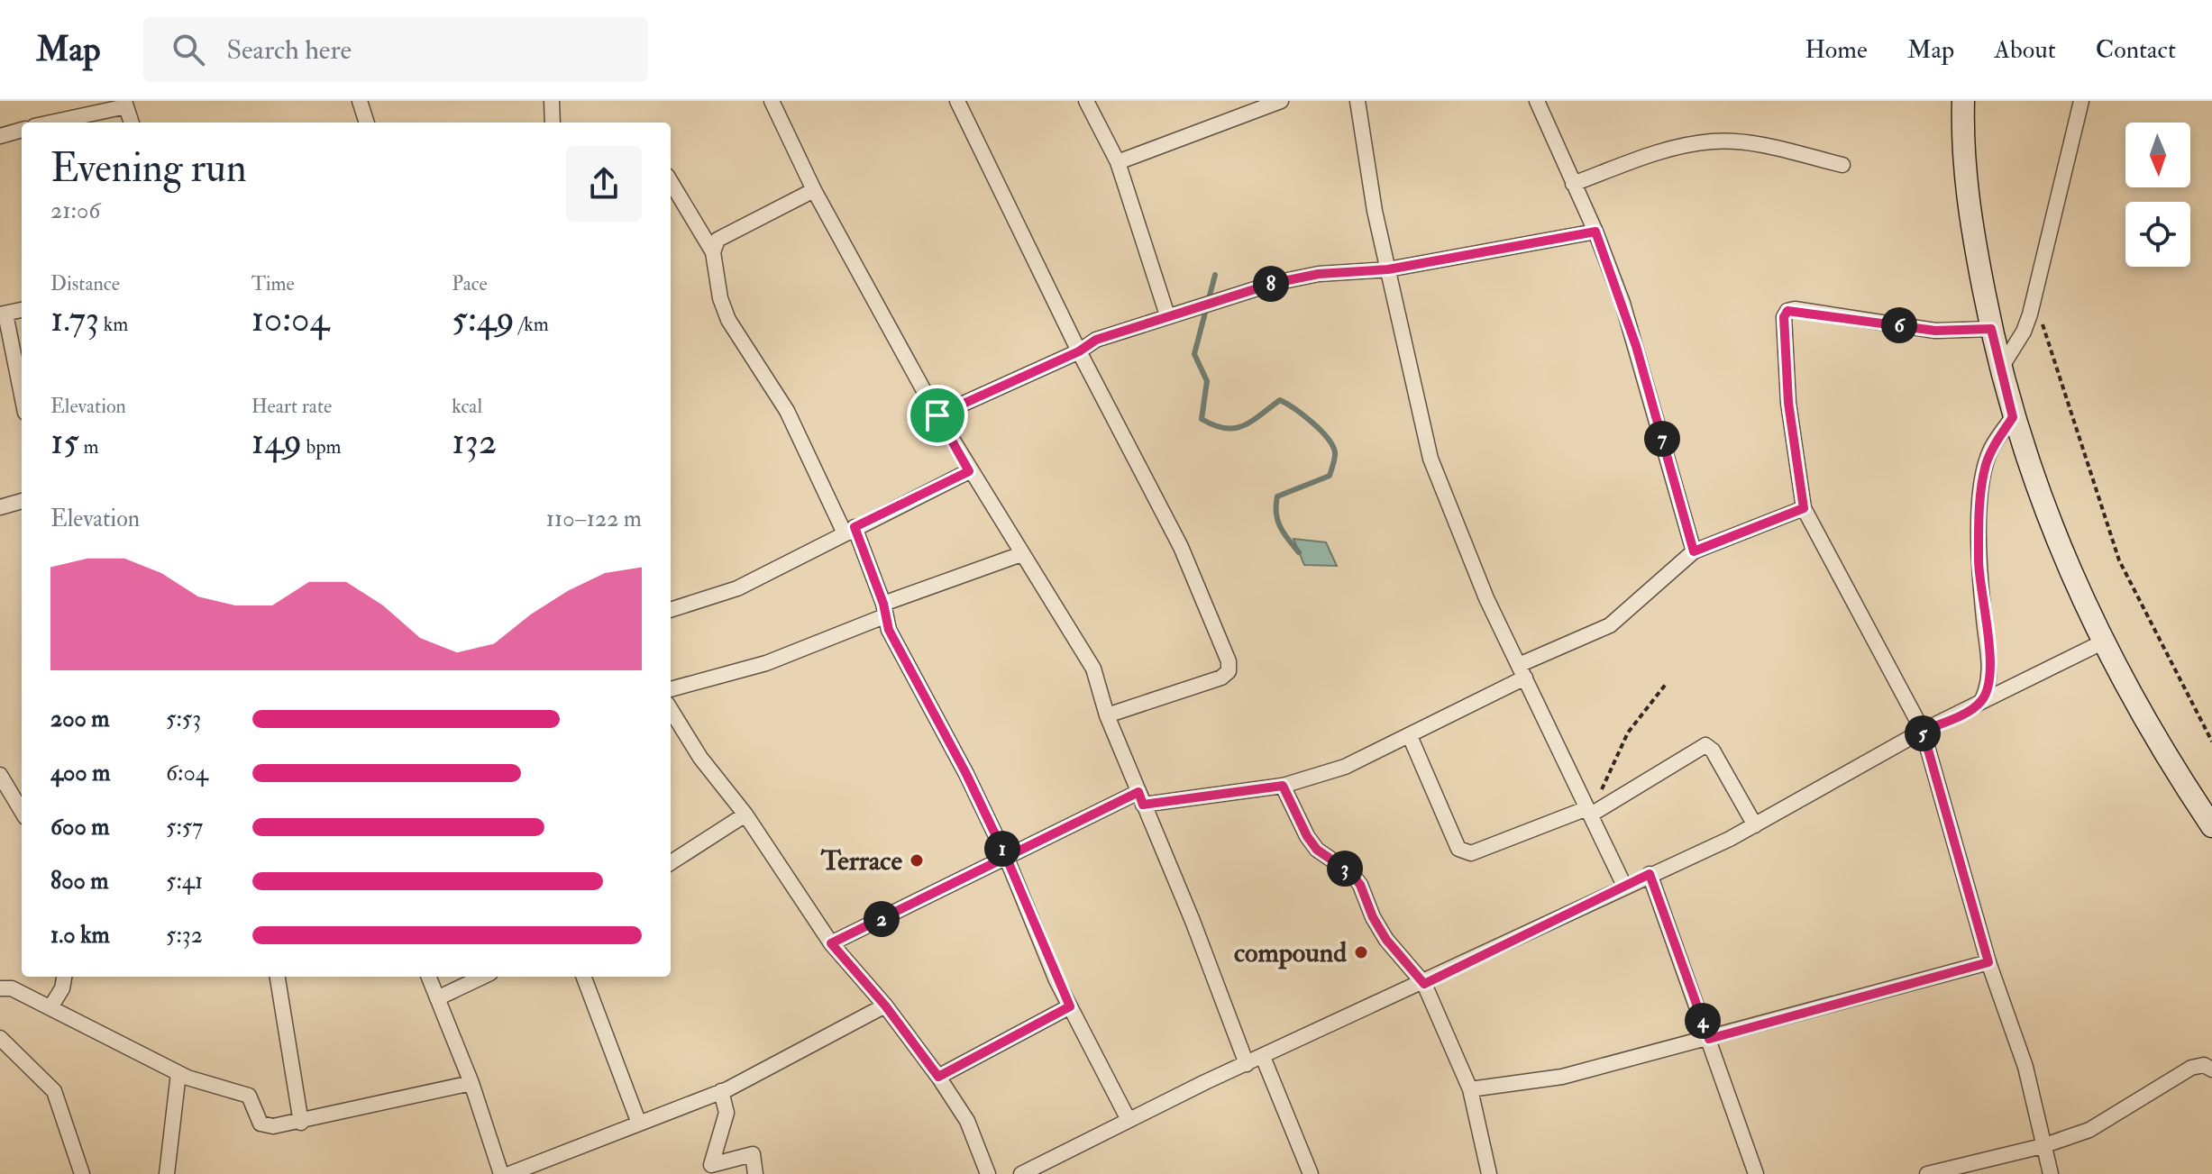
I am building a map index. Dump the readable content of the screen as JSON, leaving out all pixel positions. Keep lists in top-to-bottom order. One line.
{"places":["Terrace","compound"],"north":"bottom","page":{"header":"Map","search":"Search here","nav":["Home","Map","About","Contact"],"heading":["Evening run","21:06"],"stats":[["Distance","1.73 km"],["Time","10:04"],["Pace","5:49 /km"],["Elevation","15 m"],["Heart rate","149 bpm"],["kcal","132"]],"pins":["8","6","7","5","1","3","2","4"],"chart":["Elevation","110–122 m"],"list":[{"name":"200 m","note":"5:53"},{"name":"400 m","note":"6:04"},{"name":"600 m","note":"5:57"},{"name":"800 m","note":"5:41"},{"name":"1.0 km","note":"5:32"}]}}
